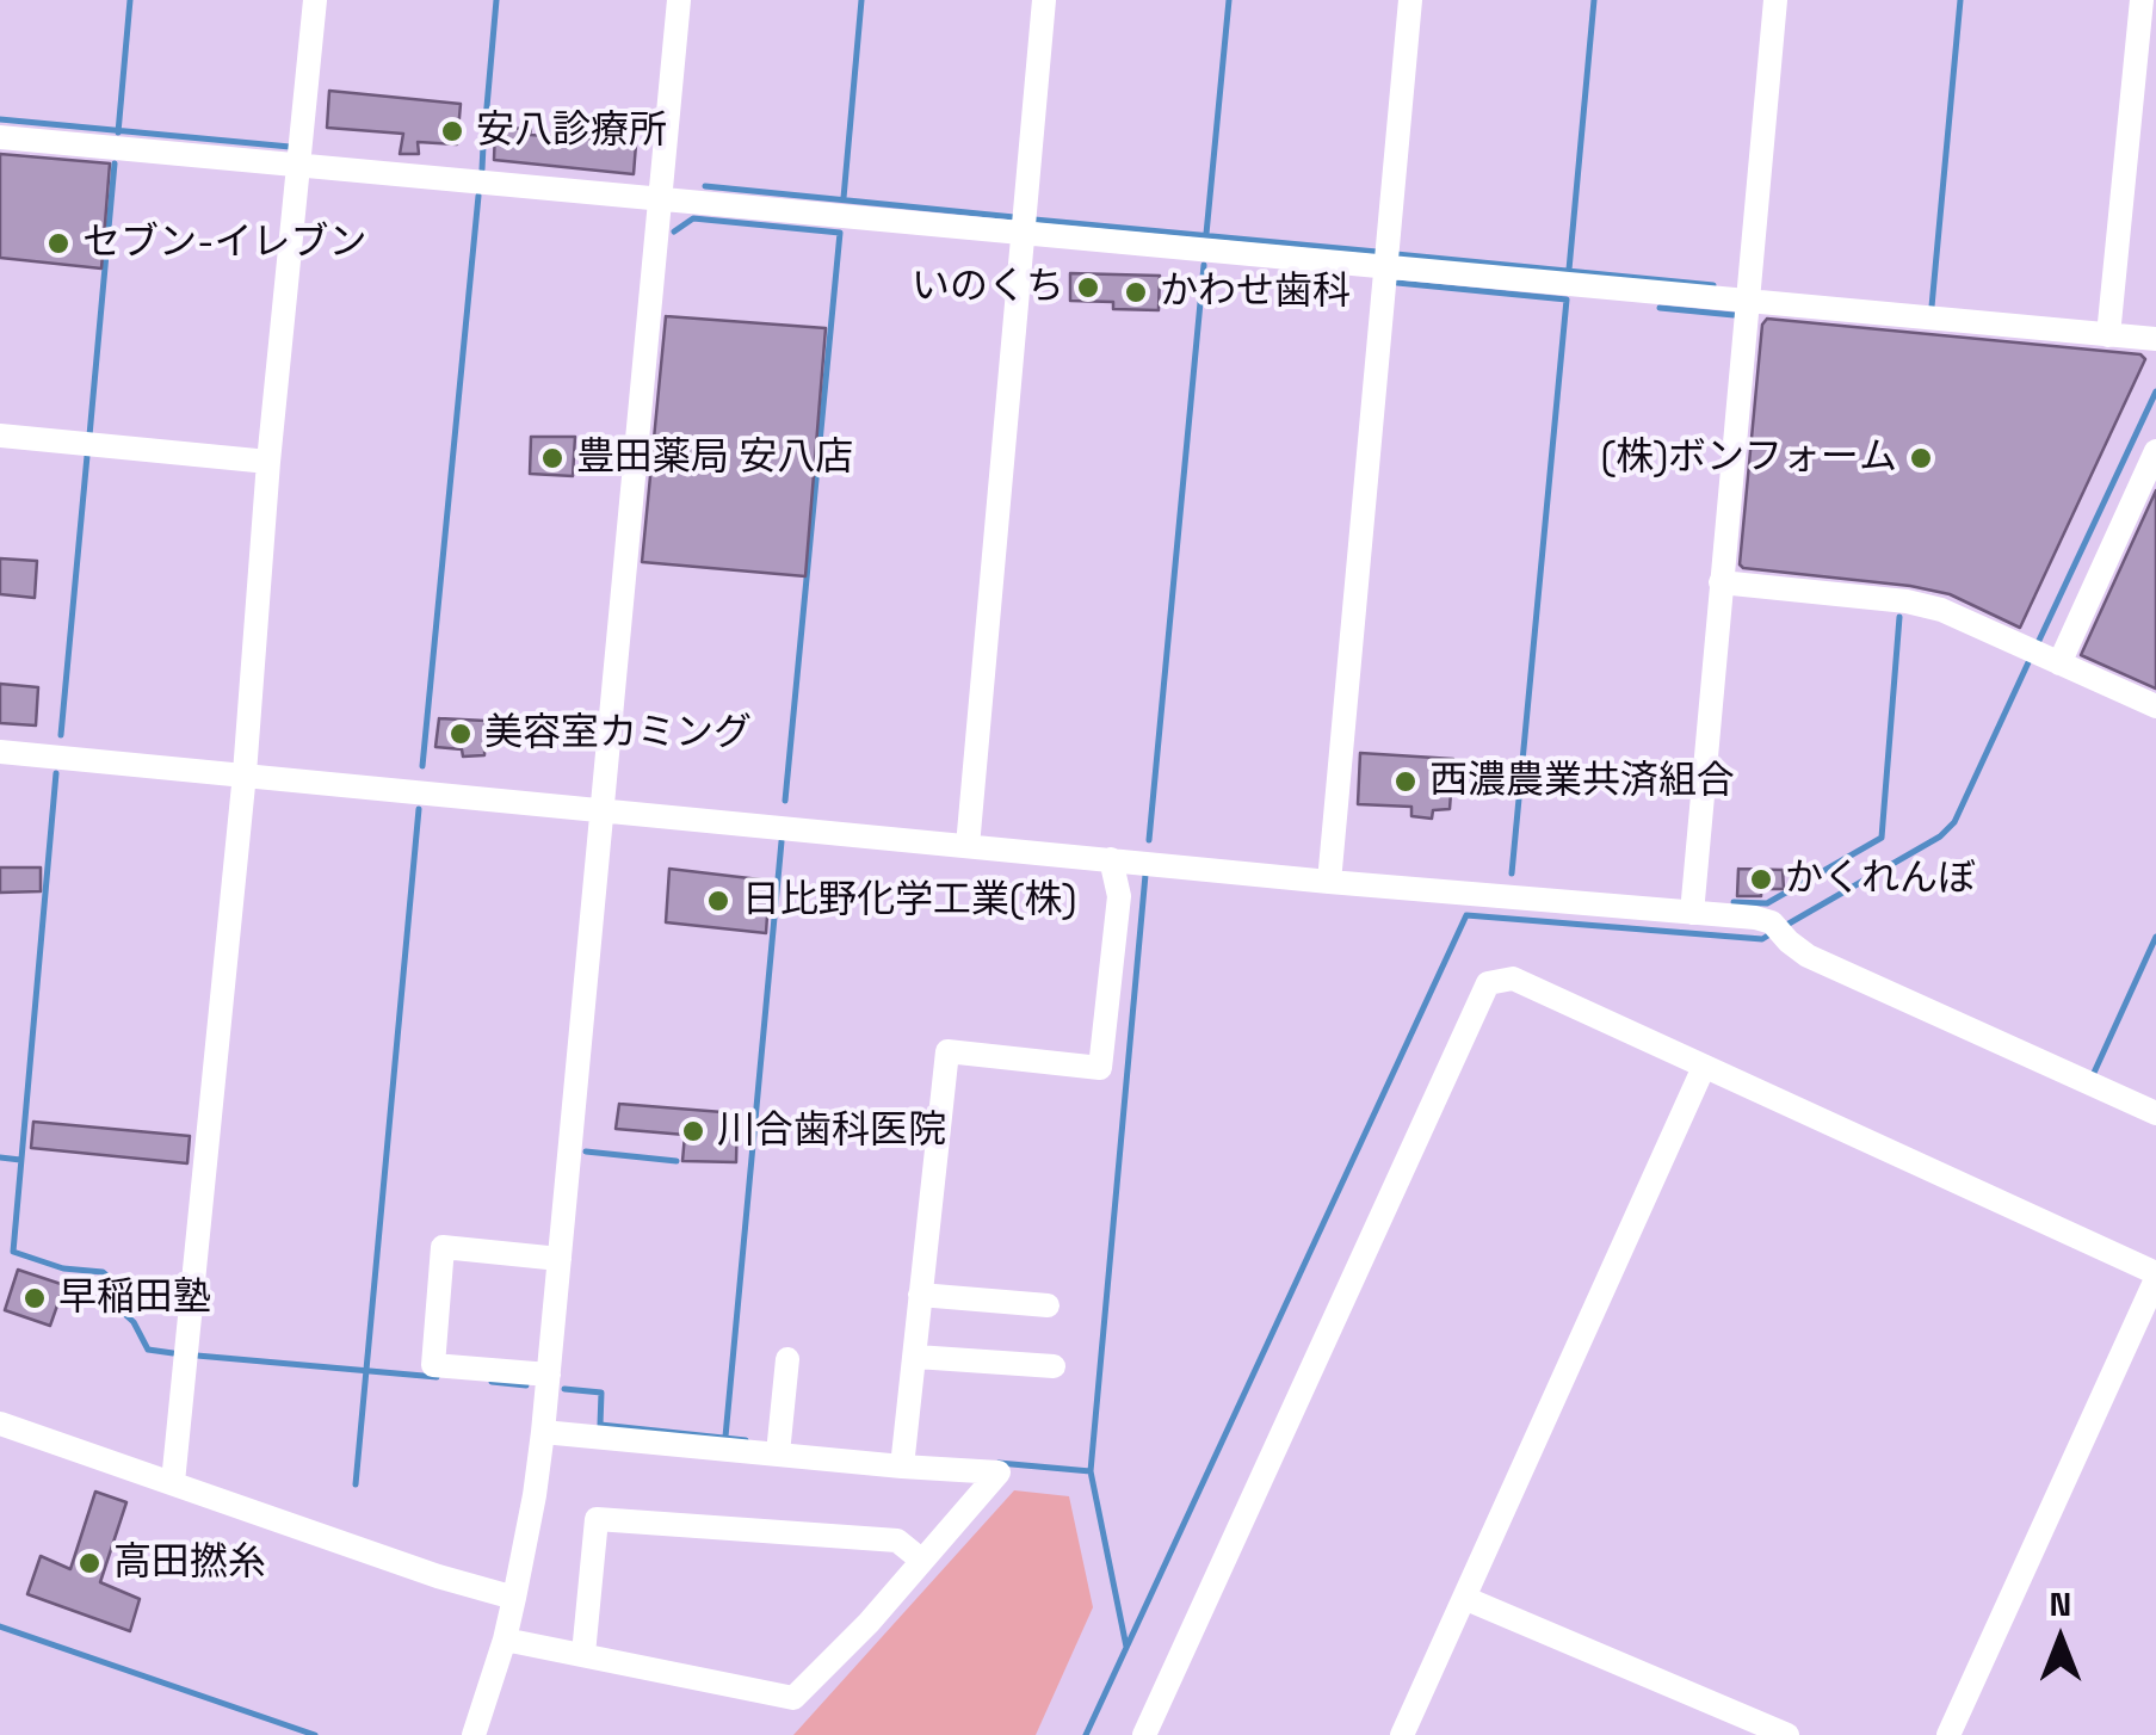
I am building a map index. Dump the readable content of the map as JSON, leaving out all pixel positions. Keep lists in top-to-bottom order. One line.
{"places":["安八診療所","セブン-イレブン","いのくち","かわせ歯科","豊田薬局 安八店","(株)ボンフォーム","美容室カミング","西濃農業共済組合","かくれんぼ","日比野化学工業(株)","川合歯科医院","早稲田塾","高田撚糸"],"north":"top"}
